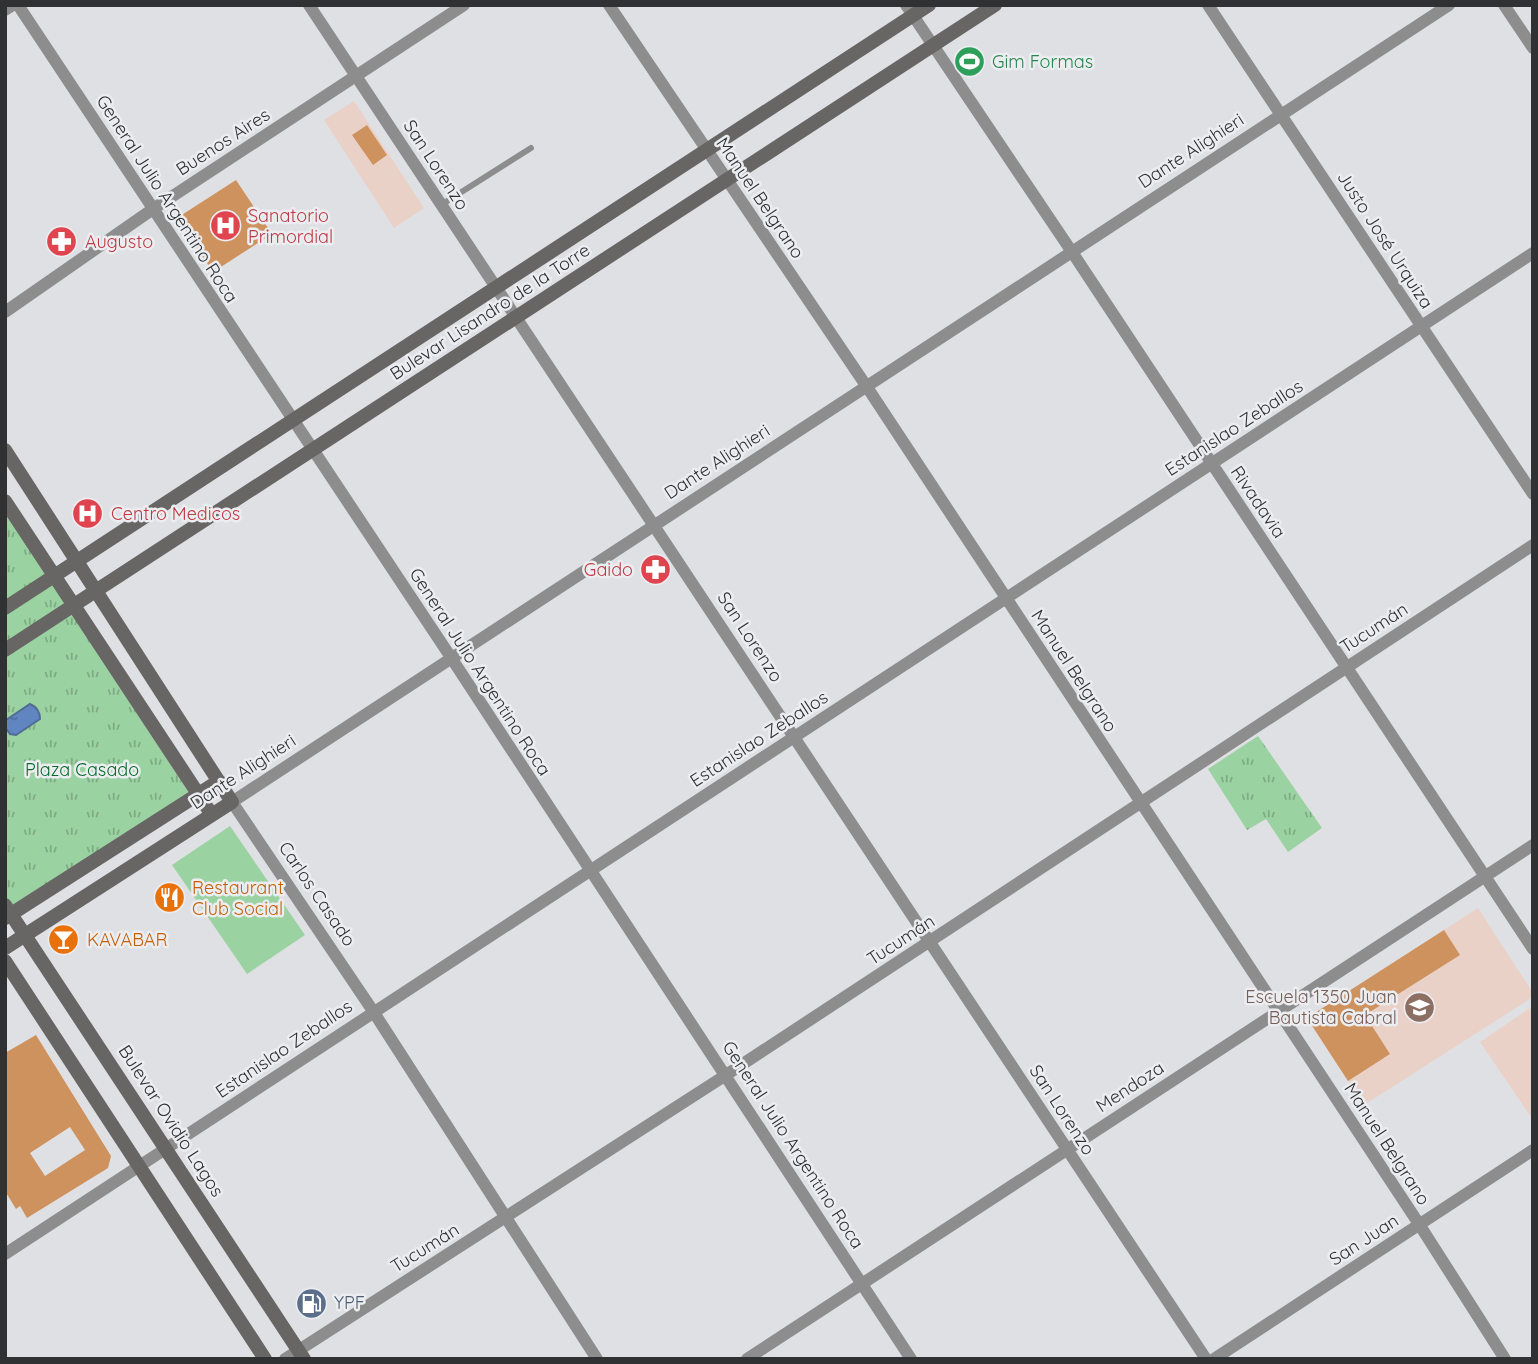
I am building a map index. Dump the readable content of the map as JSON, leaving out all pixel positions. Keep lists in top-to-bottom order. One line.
{"streets":{"main road":["Dante Alighieri","Bulevar Lisandro de la Torre","Carlos Casado","Bulevar Ovidio Lagos"],"street":["Buenos Aires","San Lorenzo","Manuel Belgrano","General Julio Argentino Roca","Justo José Urquiza","Estanislao Zeballos","Rivadavia","Tucumán","Mendoza","San Juan"]},"crossings":[["Buenos Aires","San Lorenzo"],["Buenos Aires","General Julio Argentino Roca"],["Dante Alighieri","San Lorenzo"],["Dante Alighieri","Manuel Belgrano"],["Dante Alighieri","General Julio Argentino Roca"],["Dante Alighieri","Justo José Urquiza"],["Dante Alighieri","Rivadavia"],["Dante Alighieri","Carlos Casado"],["Dante Alighieri","Bulevar Ovidio Lagos"],["San Lorenzo","Bulevar Lisandro de la Torre"],["San Lorenzo","Estanislao Zeballos"],["San Lorenzo","Tucumán"],["San Lorenzo","Mendoza"],["Manuel Belgrano","Bulevar Lisandro de la Torre"],["Manuel Belgrano","Estanislao Zeballos"],["Manuel Belgrano","Tucumán"],["Manuel Belgrano","Mendoza"],["Manuel Belgrano","San Juan"],["General Julio Argentino Roca","Bulevar Lisandro de la Torre"],["General Julio Argentino Roca","Estanislao Zeballos"],["General Julio Argentino Roca","Tucumán"],["General Julio Argentino Roca","Mendoza"],["Justo José Urquiza","Estanislao Zeballos"],["Bulevar Lisandro de la Torre","Rivadavia"],["Bulevar Lisandro de la Torre","Carlos Casado"],["Estanislao Zeballos","Rivadavia"],["Estanislao Zeballos","Carlos Casado"],["Estanislao Zeballos","Bulevar Ovidio Lagos"],["Rivadavia","Tucumán"],["Rivadavia","Mendoza"],["Tucumán","Carlos Casado"],["Tucumán","Bulevar Ovidio Lagos"]],"parks":["Plaza Casado"],"places":{"sports":["Gim Formas"],"hospital":["Sanatorio Primordial","Centro Medicos"],"pharmacy":["Augusto","Gaido"],"restaurant":["Restaurant Club Social"],"bar":["KAVABAR"],"school or university":["Escuela 1350 Juan Bautista Cabral"],"fuel station":["YPF"]}}
